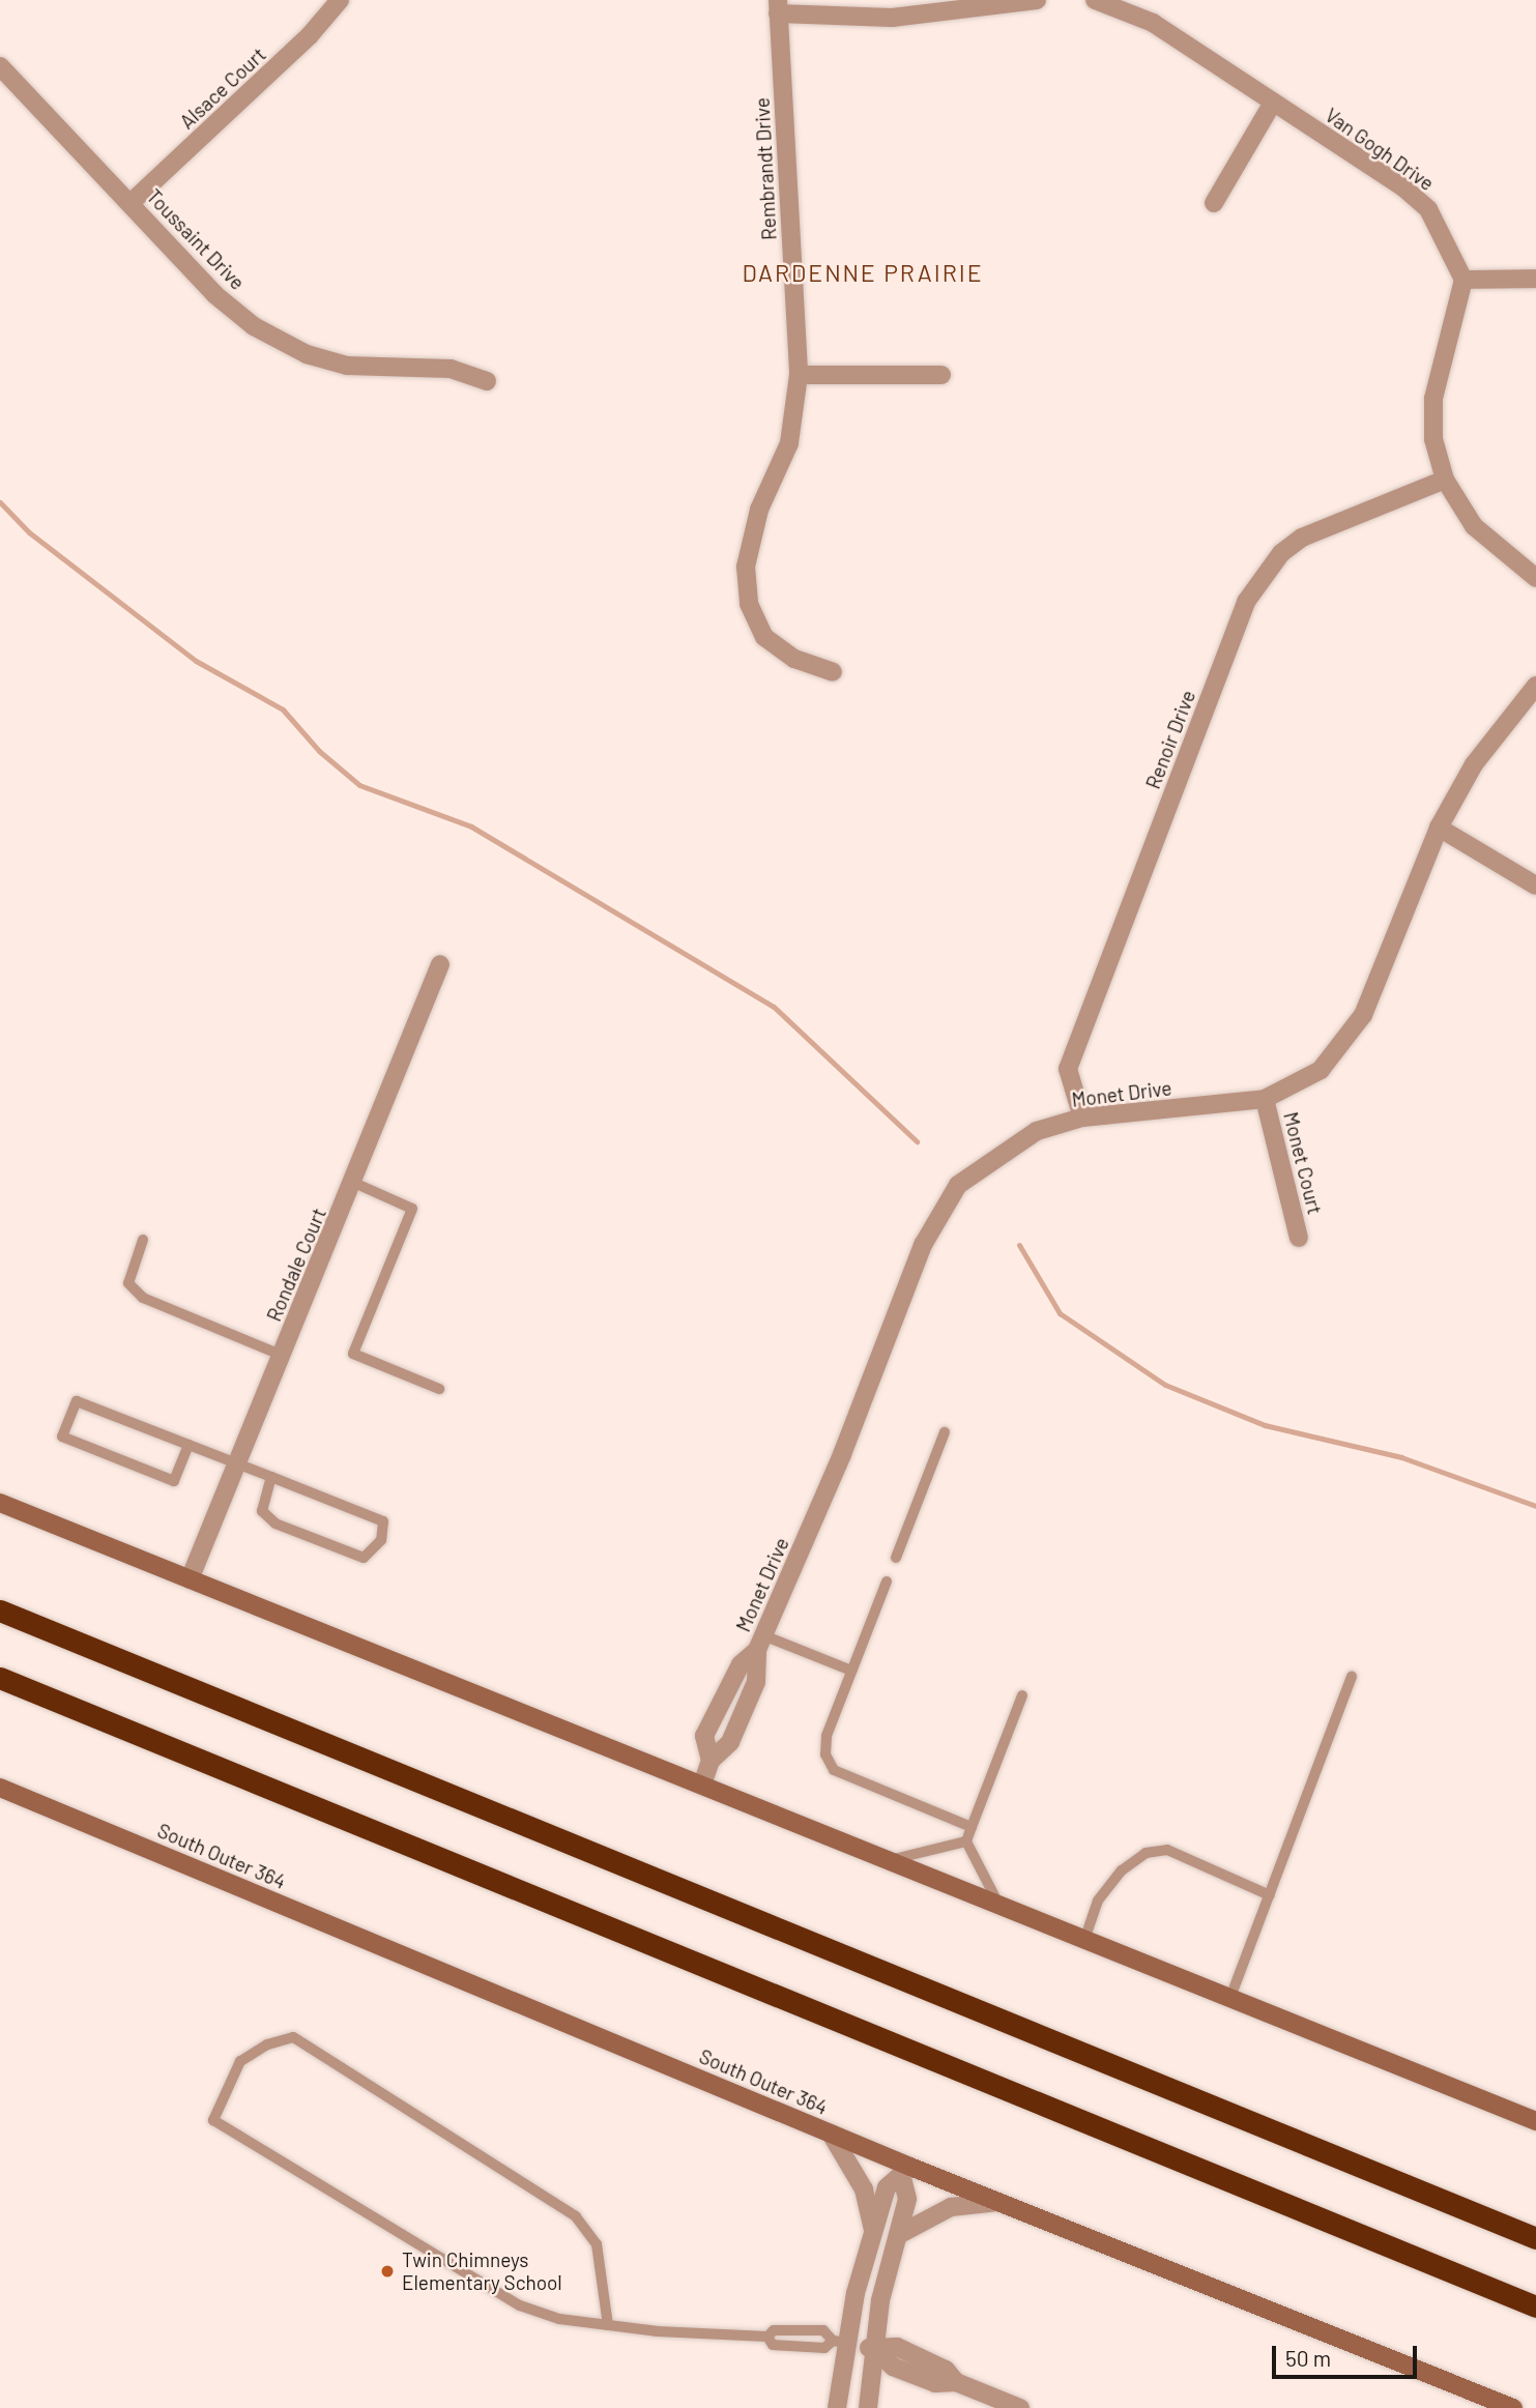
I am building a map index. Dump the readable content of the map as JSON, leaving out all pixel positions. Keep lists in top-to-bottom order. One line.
{"streets":{"main road":["South Outer 364"],"street":["Alsace Court","Van Gogh Drive","Rembrandt Drive","Toussaint Drive","Renoir Drive","Monet Drive","Monet Court","Rondale Court"]},"crossings":[["Alsace Court","Toussaint Drive"],["Renoir Drive","Monet Drive"],["Monet Drive","Monet Court"]],"districts":["DARDENNE PRAIRIE"],"places":["Twin Chimneys Elementary School"],"scale_bar":"50 m"}
